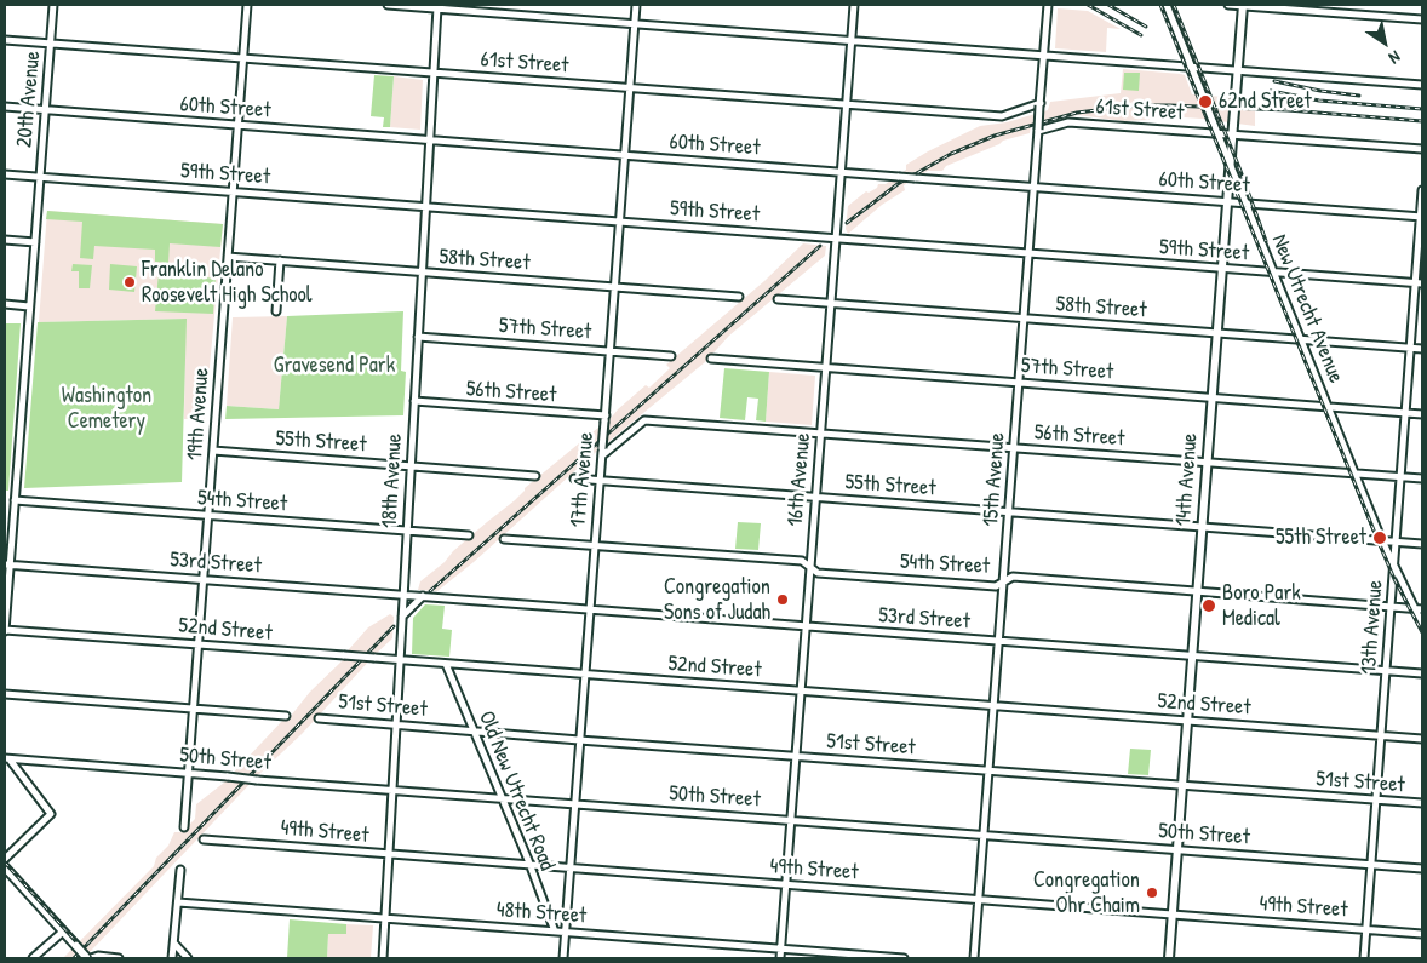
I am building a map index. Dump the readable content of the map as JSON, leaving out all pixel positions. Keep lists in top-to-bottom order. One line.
{"streets":{"main road":["14th Avenue"],"street":["61st Street","20th Avenue","60th Street","59th Street","58th Street","New Utrecht Avenue","57th Street","56th Street","19th Avenue","55th Street","17th Avenue","16th Avenue","15th Avenue","18th Avenue","54th Street","53rd Street","13th Avenue","52nd Street","51st Street","50th Street","Old New Utrecht Road","49th Street","48th Street"]},"crossings":[["61st Street","20th Avenue"],["61st Street","New Utrecht Avenue"],["61st Street","19th Avenue"],["61st Street","17th Avenue"],["61st Street","16th Avenue"],["61st Street","15th Avenue"],["61st Street","14th Avenue"],["61st Street","18th Avenue"],["20th Avenue","60th Street"],["20th Avenue","59th Street"],["20th Avenue","54th Street"],["20th Avenue","53rd Street"],["20th Avenue","52nd Street"],["60th Street","New Utrecht Avenue"],["60th Street","19th Avenue"],["60th Street","17th Avenue"],["60th Street","16th Avenue"],["60th Street","15th Avenue"],["60th Street","14th Avenue"],["60th Street","18th Avenue"],["60th Street","13th Avenue"],["59th Street","New Utrecht Avenue"],["59th Street","19th Avenue"],["59th Street","17th Avenue"],["59th Street","16th Avenue"],["59th Street","15th Avenue"],["59th Street","14th Avenue"],["59th Street","18th Avenue"],["59th Street","13th Avenue"],["58th Street","New Utrecht Avenue"],["58th Street","19th Avenue"],["58th Street","17th Avenue"],["58th Street","16th Avenue"],["58th Street","15th Avenue"],["58th Street","14th Avenue"],["58th Street","18th Avenue"],["58th Street","13th Avenue"],["New Utrecht Avenue","57th Street"],["New Utrecht Avenue","56th Street"],["New Utrecht Avenue","55th Street"],["New Utrecht Avenue","14th Avenue"],["New Utrecht Avenue","54th Street"],["New Utrecht Avenue","13th Avenue"],["57th Street","17th Avenue"],["57th Street","16th Avenue"],["57th Street","15th Avenue"],["57th Street","14th Avenue"],["57th Street","18th Avenue"],["57th Street","13th Avenue"],["56th Street","17th Avenue"],["56th Street","16th Avenue"],["56th Street","15th Avenue"],["56th Street","14th Avenue"],["56th Street","18th Avenue"],["56th Street","13th Avenue"],["19th Avenue","55th Street"],["19th Avenue","54th Street"],["19th Avenue","53rd Street"],["19th Avenue","52nd Street"],["19th Avenue","50th Street"],["55th Street","17th Avenue"],["55th Street","16th Avenue"],["55th Street","15th Avenue"],["55th Street","14th Avenue"],["55th Street","18th Avenue"],["55th Street","13th Avenue"],["17th Avenue","54th Street"],["17th Avenue","53rd Street"],["17th Avenue","52nd Street"],["17th Avenue","51st Street"],["17th Avenue","50th Street"],["17th Avenue","49th Street"],["17th Avenue","48th Street"],["16th Avenue","54th Street"],["16th Avenue","53rd Street"],["16th Avenue","52nd Street"],["16th Avenue","51st Street"],["16th Avenue","50th Street"],["16th Avenue","49th Street"],["16th Avenue","48th Street"],["15th Avenue","54th Street"],["15th Avenue","53rd Street"],["15th Avenue","52nd Street"],["15th Avenue","51st Street"],["15th Avenue","50th Street"],["15th Avenue","49th Street"],["14th Avenue","54th Street"],["14th Avenue","53rd Street"],["14th Avenue","52nd Street"],["14th Avenue","51st Street"],["14th Avenue","50th Street"],["14th Avenue","49th Street"],["18th Avenue","54th Street"],["18th Avenue","53rd Street"],["18th Avenue","52nd Street"],["18th Avenue","51st Street"],["18th Avenue","50th Street"],["18th Avenue","49th Street"],["18th Avenue","48th Street"],["54th Street","13th Avenue"],["53rd Street","13th Avenue"],["13th Avenue","52nd Street"],["13th Avenue","51st Street"],["13th Avenue","50th Street"],["13th Avenue","49th Street"],["52nd Street","Old New Utrecht Road"],["51st Street","Old New Utrecht Road"],["50th Street","Old New Utrecht Road"],["Old New Utrecht Road","49th Street"],["Old New Utrecht Road","48th Street"]],"parks":["Gravesend Park","Washington Cemetery"],"places":["62nd Street","Franklin Delano Roosevelt High School","55th Street","Congregation Sons of Judah","Boro Park Medical","Congregation Ohr Chaim"],"north":"bottom right"}
